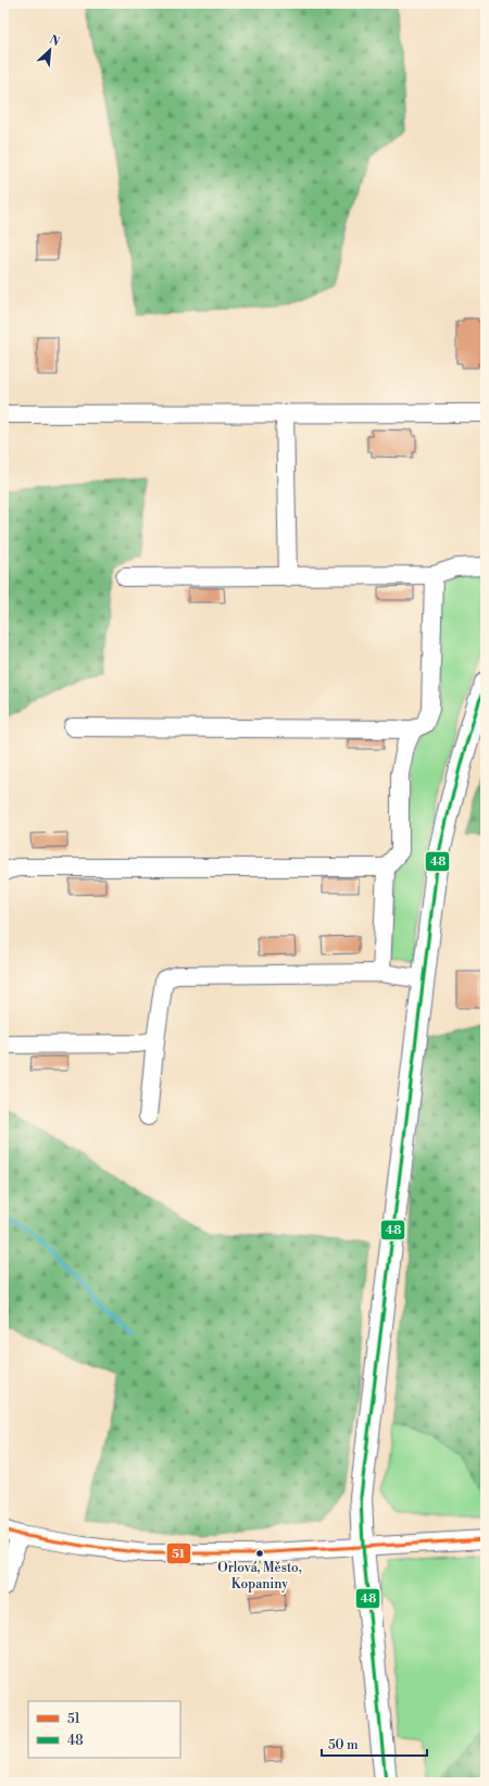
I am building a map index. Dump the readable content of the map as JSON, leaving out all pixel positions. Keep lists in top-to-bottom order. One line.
{"places":["Orlová, Město, Kopaniny"],"lines":["transit line 48","transit line 51"],"legend":["51","48"],"scale_bar":"50 m","north":"top right"}
